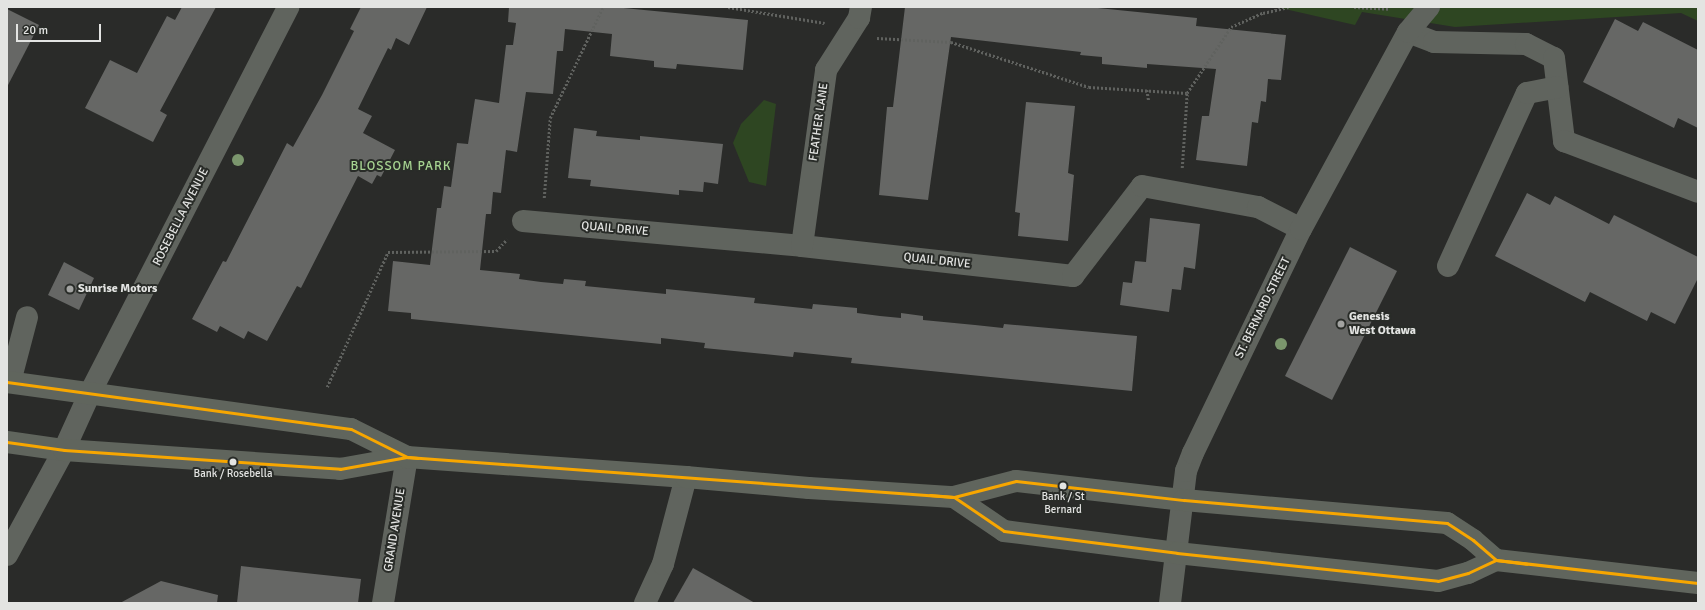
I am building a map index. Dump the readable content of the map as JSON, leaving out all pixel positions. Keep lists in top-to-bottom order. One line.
{"streets":{"street":["FEATHER LANE","ROSEBELLA AVENUE","QUAIL DRIVE","ST. BERNARD STREET","GRAND AVENUE"]},"crossings":[["FEATHER LANE","QUAIL DRIVE"],["QUAIL DRIVE","ST. BERNARD STREET"]],"districts":["BLOSSOM PARK"],"places":["Sunrise Motors","Genesis West Ottawa","Bank / Rosebella","Bank / St Bernard"],"scale_bar":"20 m"}
